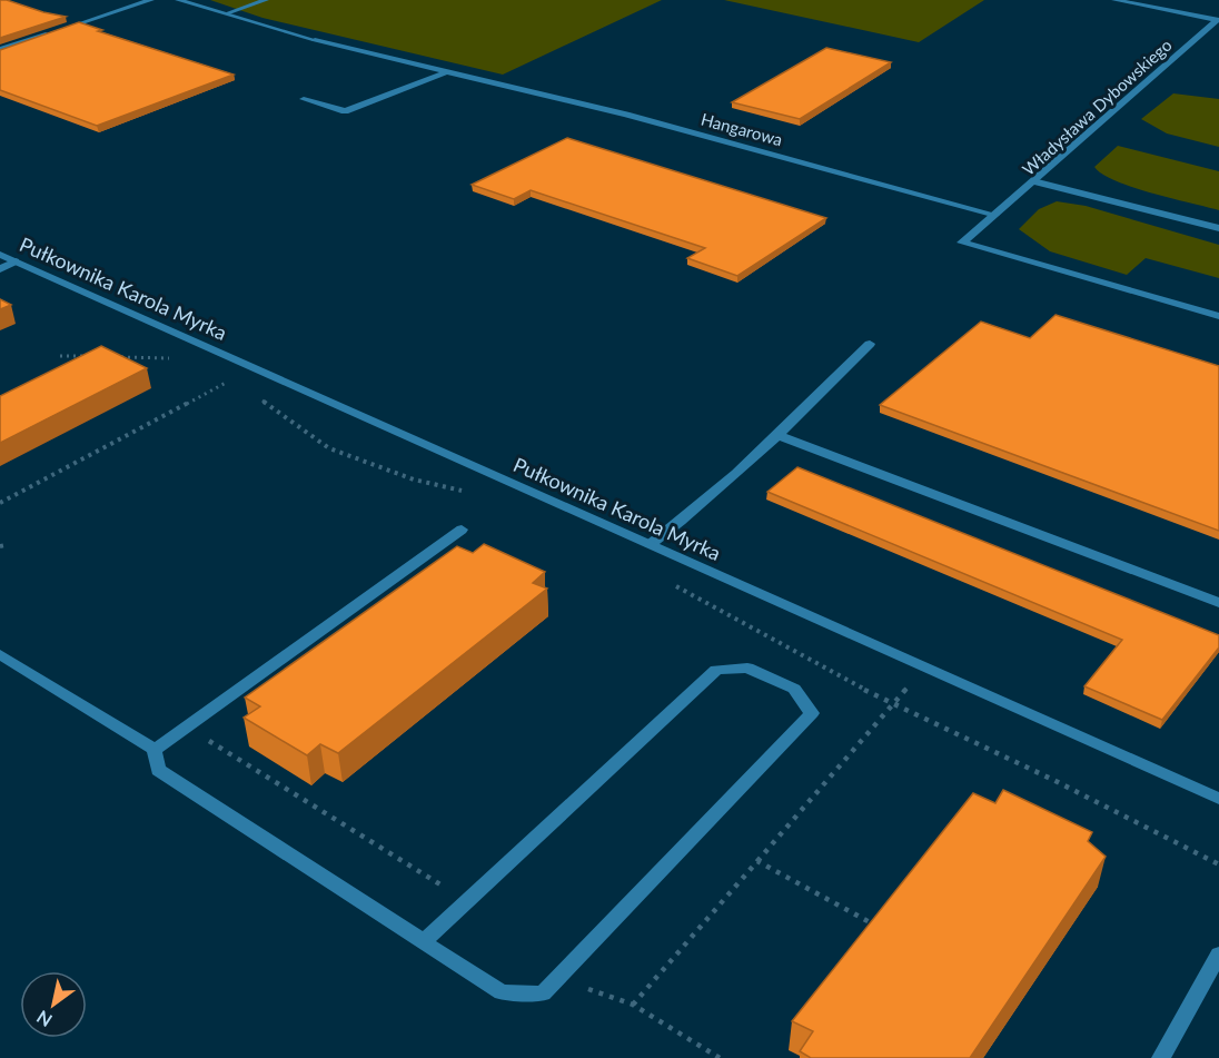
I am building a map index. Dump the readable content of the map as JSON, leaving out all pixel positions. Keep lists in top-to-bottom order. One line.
{"streets":{"street":["Władysława Dybowskiego","Hangarowa","Pułkownika Karola Myrka"]},"crossings":[["Władysława Dybowskiego","Hangarowa"]],"north":"bottom left"}
